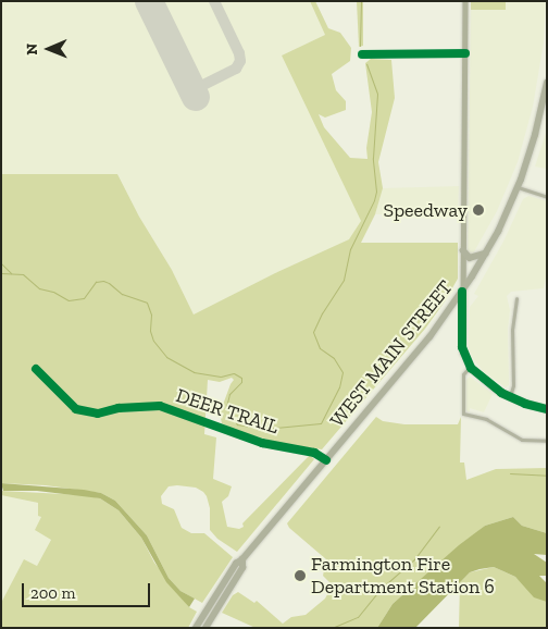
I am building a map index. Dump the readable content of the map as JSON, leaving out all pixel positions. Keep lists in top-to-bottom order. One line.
{"streets":{"highway":["WEST MAIN STREET"],"street":["DEER TRAIL"]},"crossings":[["WEST MAIN STREET","DEER TRAIL"]],"places":["Speedway","Farmington Fire Department Station 6"],"scale_bar":"200 m","north":"left"}
